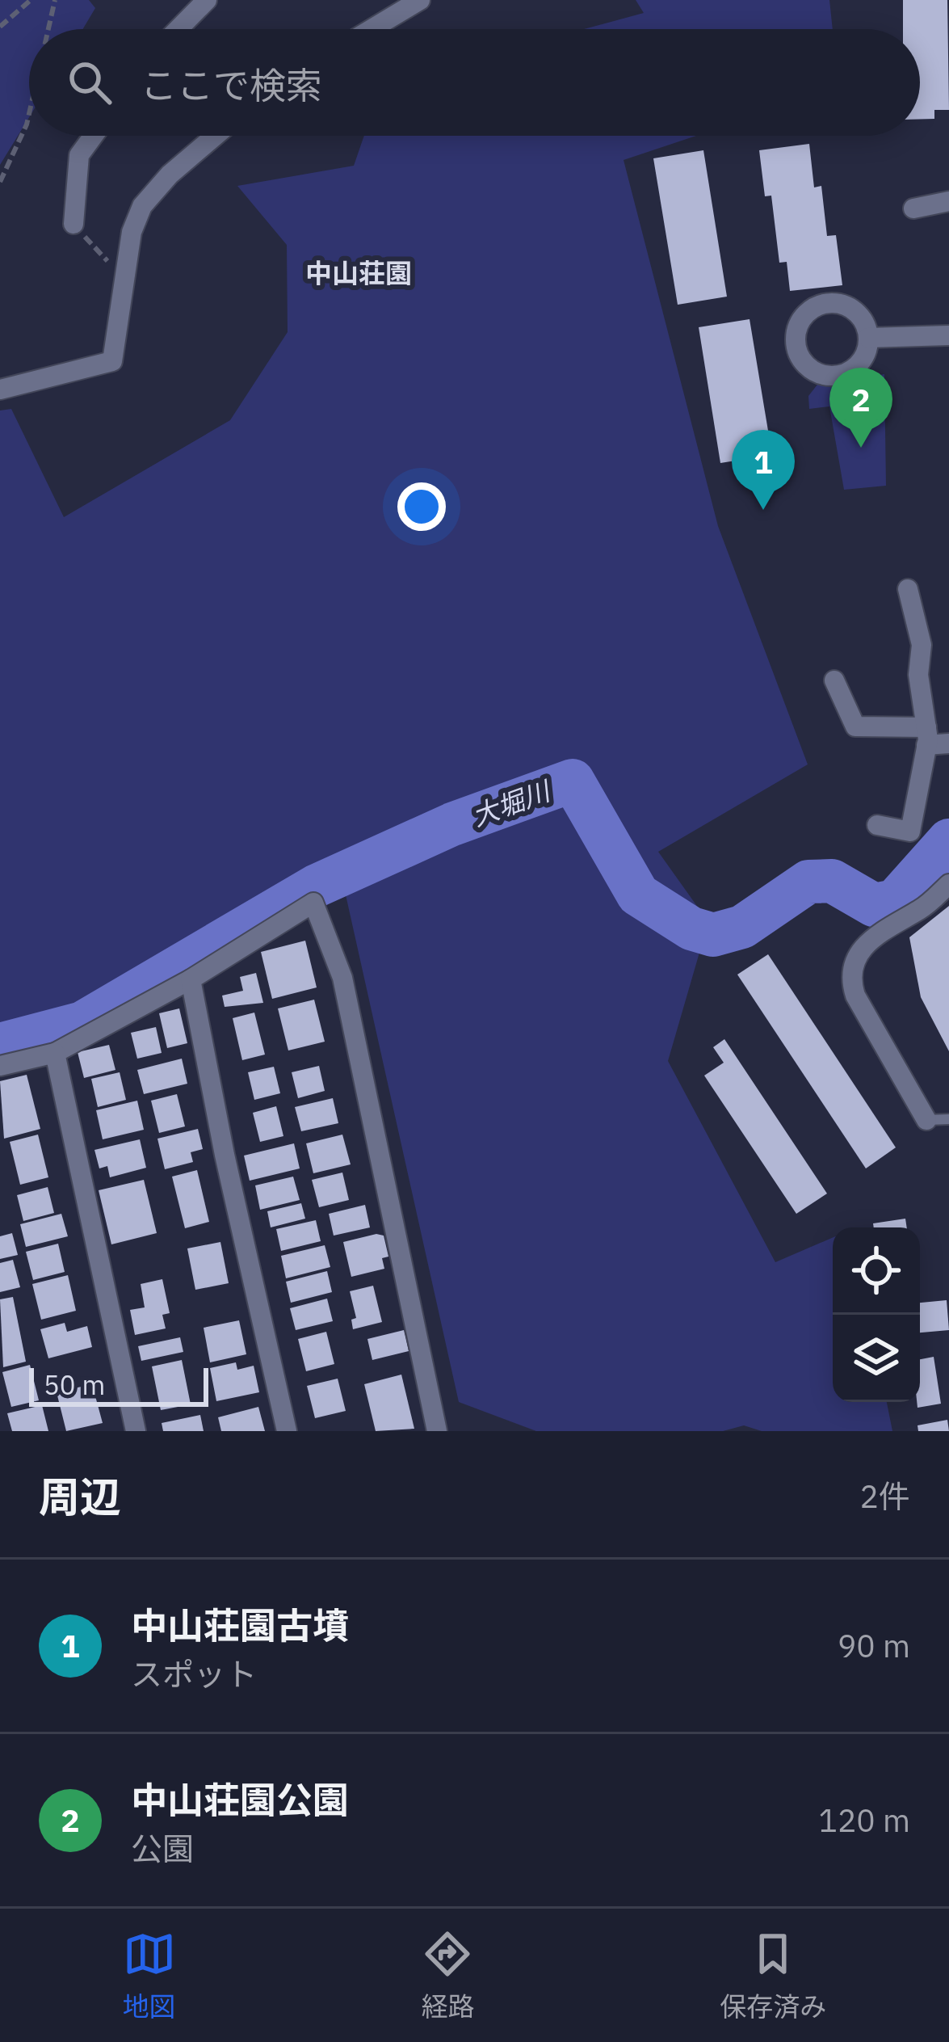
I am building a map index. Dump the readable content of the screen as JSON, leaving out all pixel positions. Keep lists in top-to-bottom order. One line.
{"districts":["中山荘園"],"water":["大堀川"],"scale_bar":"50 m","page":{"search":"ここで検索","pins":["2","1"],"scale":"50 m","heading":["周辺","2件"],"list":[{"mark":"1","name":"中山荘園古墳","note":"スポット","value":"90 m"},{"mark":"2","name":"中山荘園公園","note":"公園","value":"120 m"}],"nav":["地図","経路","保存済み"]}}
